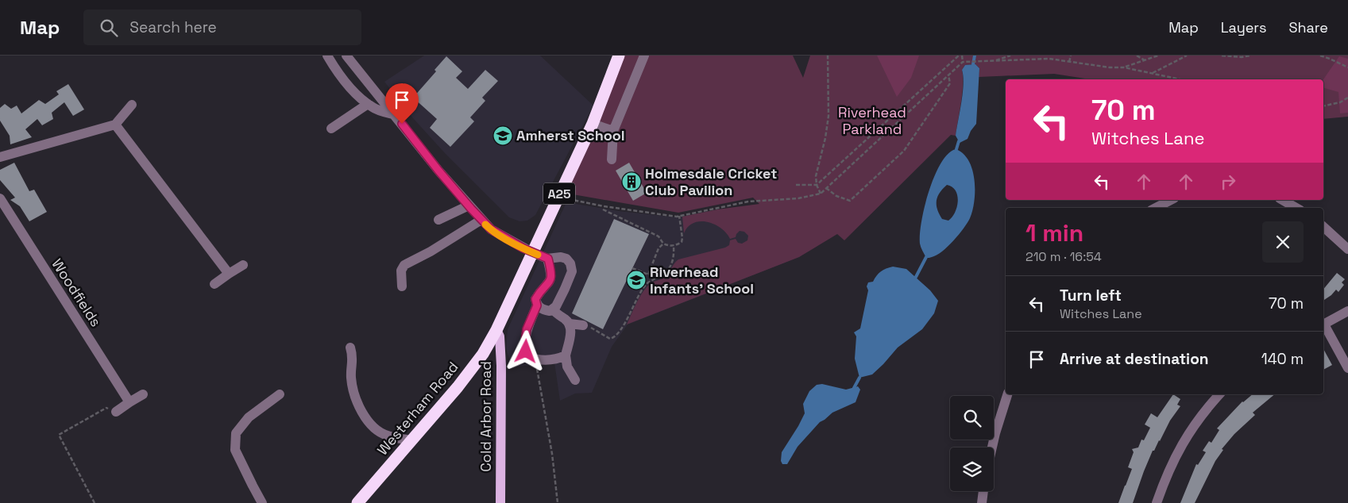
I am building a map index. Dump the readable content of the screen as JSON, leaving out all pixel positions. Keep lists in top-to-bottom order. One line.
{"streets":{"highway":["A25","Westerham Road"],"main road":["Cold Arbor Road"],"street":["Woodfields"]},"crossings":[["A25","Westerham Road"],["A25","Cold Arbor Road"],["Westerham Road","Cold Arbor Road"]],"parks":["Riverhead Parkland"],"places":{"school or university":["Amherst School","Riverhead Infants' School"],"building":["Holmesdale Cricket Club Pavilion"]},"page":{"header":"Map","search":"Search here","nav":["Map","Layers","Share"],"turn":["70 m","Witches Lane"],"heading":["1 min","210 m · 16:54"],"list":[{"name":"Turn left","note":"Witches Lane","value":"70 m"},{"name":"Arrive at destination","value":"140 m"}]}}
